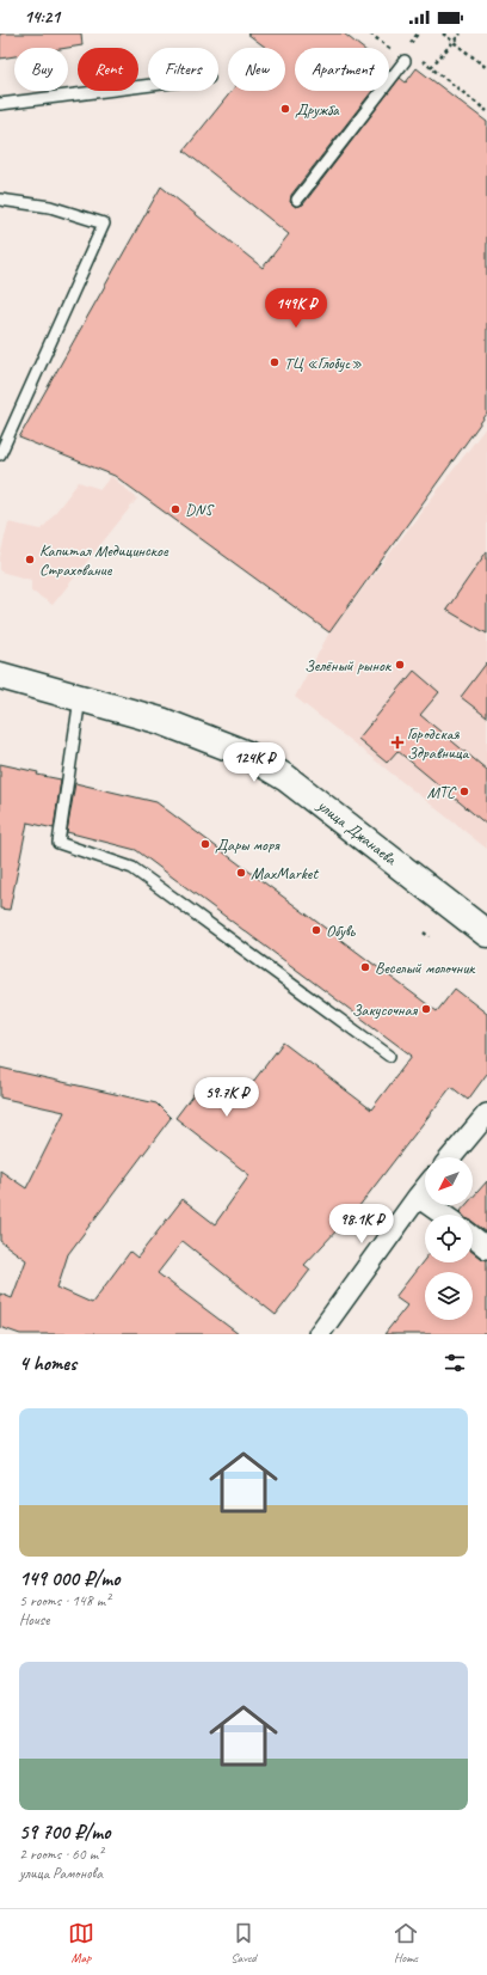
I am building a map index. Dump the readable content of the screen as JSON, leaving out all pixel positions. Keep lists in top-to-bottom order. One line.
{"streets":{"street":["улица Джанаева"]},"places":{"other":["Дружба","ТЦ «Глобус»","DNS","Капитал Медицинское Страхование","Зелёный рынок","МТС","Дары моря","MaxMarket","Обувь","Веселый молочник","Закусочная"],"health":["Городская Здравница"]},"north":"bottom left","page":{"status":"14:21","chip":["Buy","Rent","Filters","New","Apartment"],"price":["149K ₽","124K ₽","59.7K ₽","98.1K ₽"],"heading":"4 homes","list":[{"name":"149 000 ₽/mo","note":"5 rooms · 148 m² · House"},{"name":"59 700 ₽/mo","note":"2 rooms · 60 m² · улица Рамонова"}],"tabs":["Map","Saved","Home"]}}
